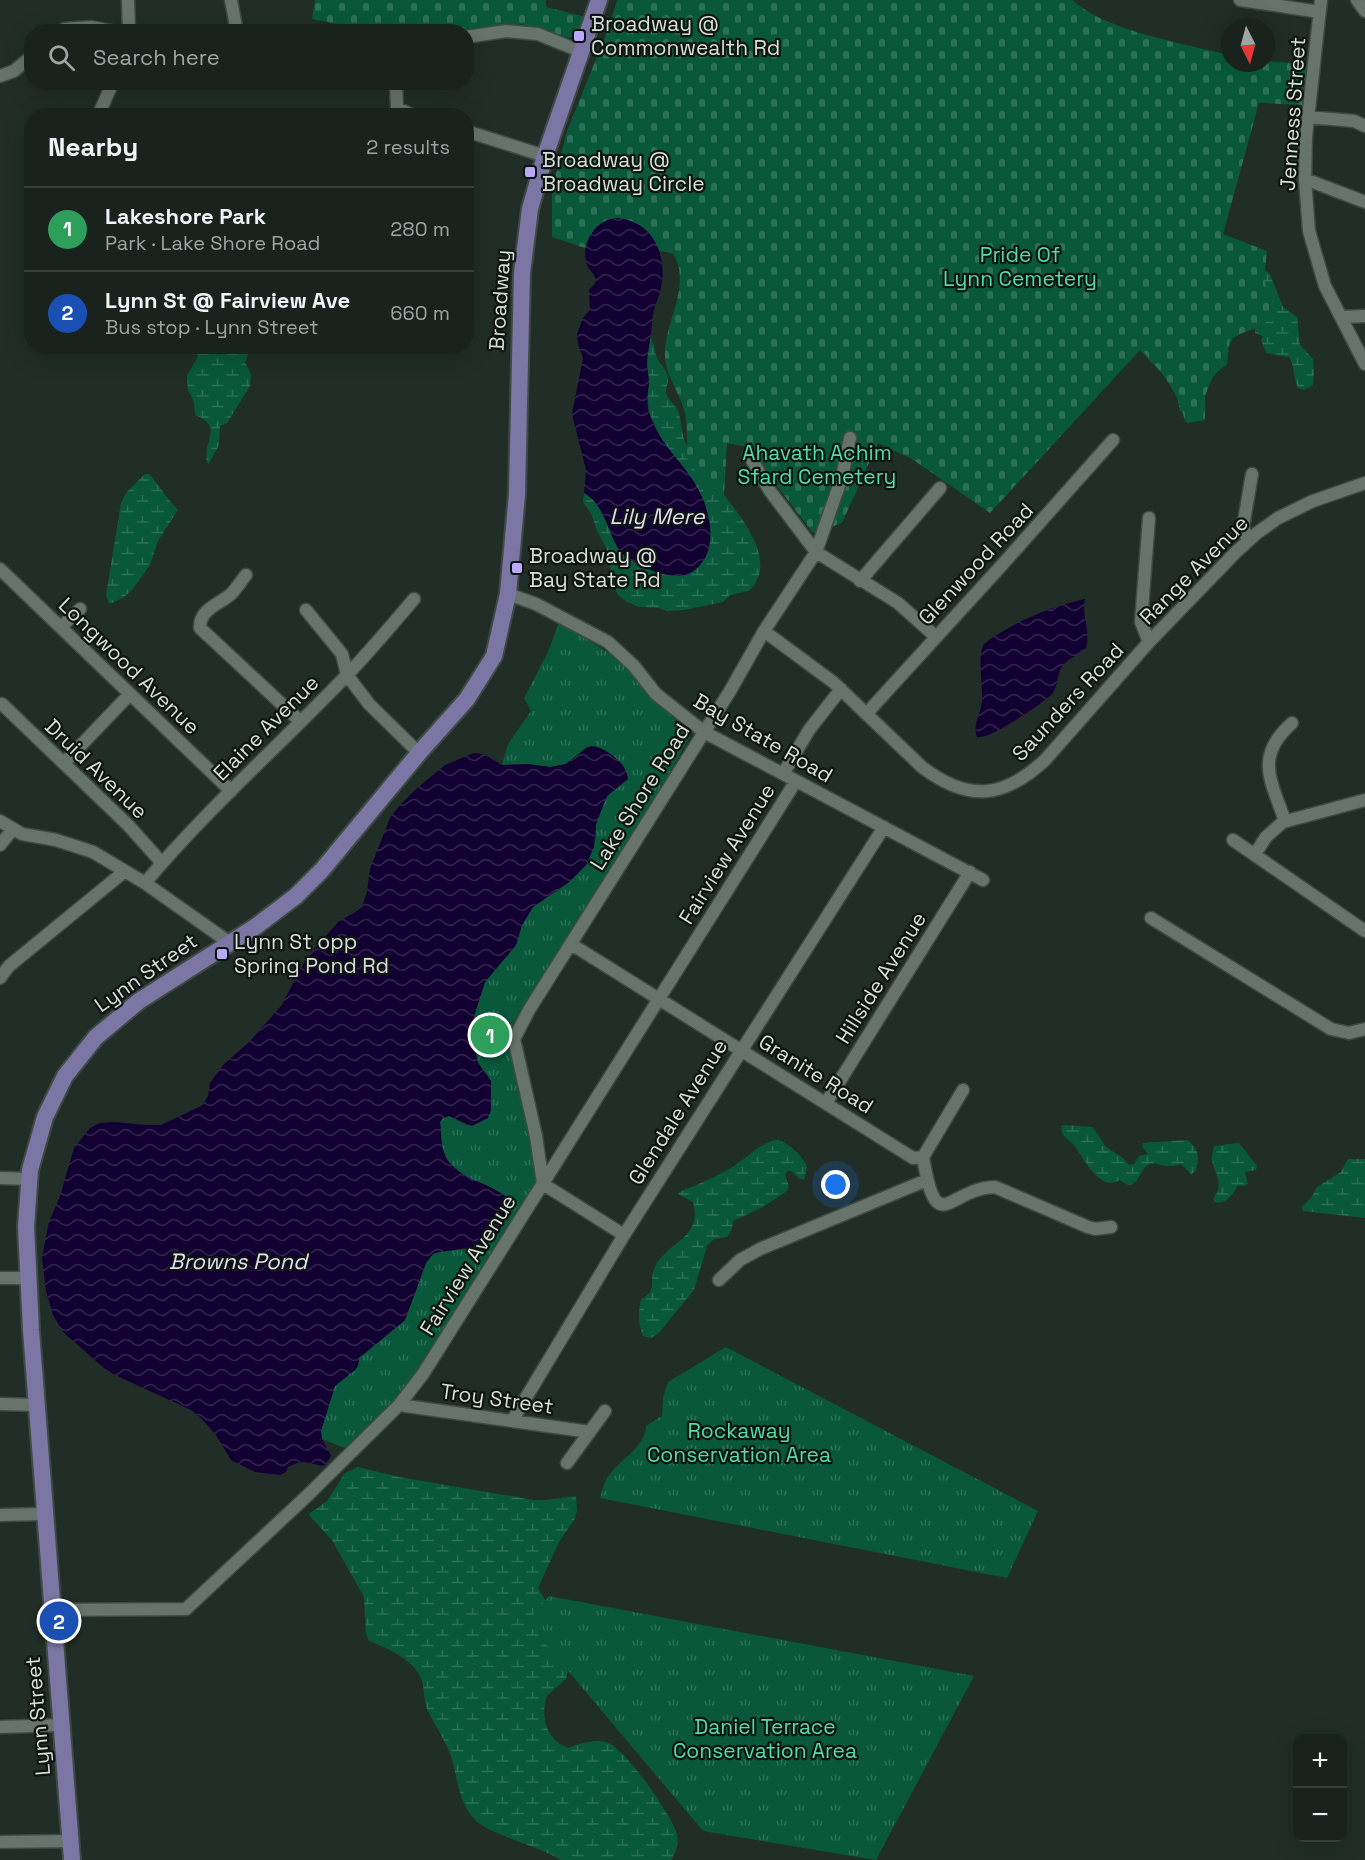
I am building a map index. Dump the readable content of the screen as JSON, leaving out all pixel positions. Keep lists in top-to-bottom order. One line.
{"streets":{"main road":["Broadway","Lynn Street"],"street":["Jenness Street","Glenwood Road","Range Avenue","Longwood Avenue","Saunders Road","Elaine Avenue","Bay State Road","Druid Avenue","Lake Shore Road","Fairview Avenue","Hillside Avenue","Granite Road","Glendale Avenue","Troy Street"]},"crossings":[["Broadway","Bay State Road"],["Broadway","Lynn Street"],["Glenwood Road","Saunders Road"],["Range Avenue","Saunders Road"],["Longwood Avenue","Elaine Avenue"],["Saunders Road","Lake Shore Road"],["Elaine Avenue","Druid Avenue"],["Bay State Road","Lake Shore Road"],["Bay State Road","Fairview Avenue"],["Bay State Road","Hillside Avenue"],["Bay State Road","Glendale Avenue"],["Lake Shore Road","Fairview Avenue"],["Lake Shore Road","Granite Road"],["Fairview Avenue","Lynn Street"],["Fairview Avenue","Granite Road"],["Fairview Avenue","Troy Street"],["Hillside Avenue","Granite Road"],["Granite Road","Glendale Avenue"],["Glendale Avenue","Troy Street"]],"water":["Lily Mere","Browns Pond"],"parks":["Pride Of Lynn Cemetery","Ahavath Achim Sfard Cemetery","Rockaway Conservation Area","Daniel Terrace Conservation Area"],"places":{"transit":["Broadway @ Commonwealth Rd","Broadway @ Broadway Circle","Broadway @ Bay State Rd","Lynn St opp Spring Pond Rd"]},"north":"bottom","page":{"search":"Search here","heading":["Nearby","2 results"],"list":[{"mark":"1","name":"Lakeshore Park","note":"Park · Lake Shore Road","value":"280 m"},{"mark":"2","name":"Lynn St @ Fairview Ave","note":"Bus stop · Lynn Street","value":"660 m"}],"pins":["1","2"],"map_buttons":["+","−"]}}
